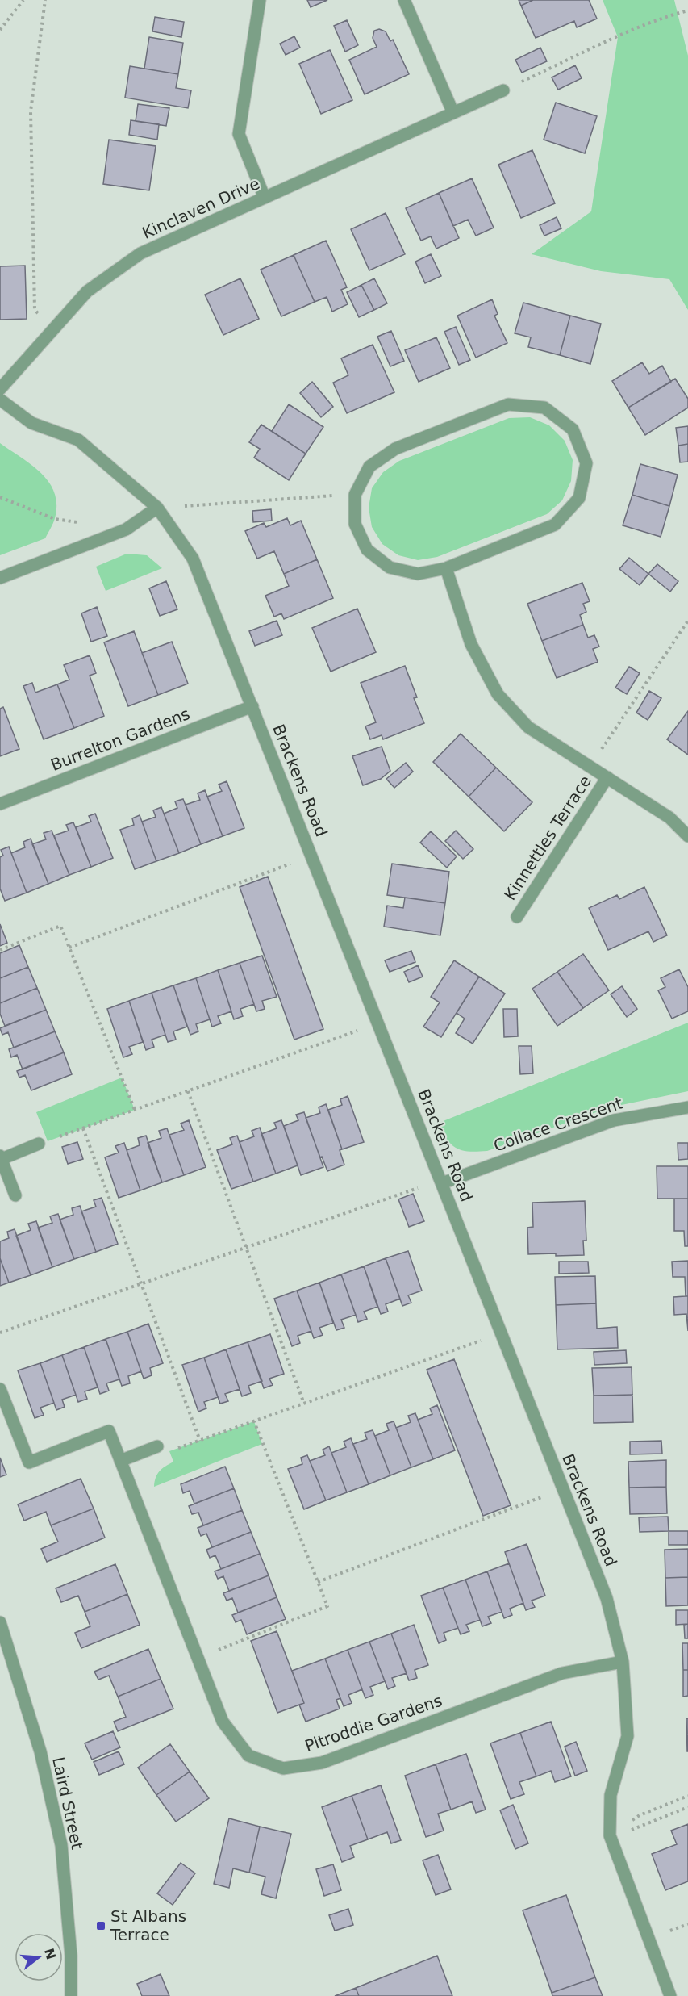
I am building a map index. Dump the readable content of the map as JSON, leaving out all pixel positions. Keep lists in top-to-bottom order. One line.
{"streets":{"street":["Kinclaven Drive","Burrelton Gardens","Brackens Road","Kinnettles Terrace","Collace Crescent","Pitroddie Gardens","Laird Street"]},"crossings":[["Burrelton Gardens","Brackens Road"],["Brackens Road","Collace Crescent"],["Brackens Road","Pitroddie Gardens"]],"places":{"transit":["St Albans Terrace"]},"north":"right"}
